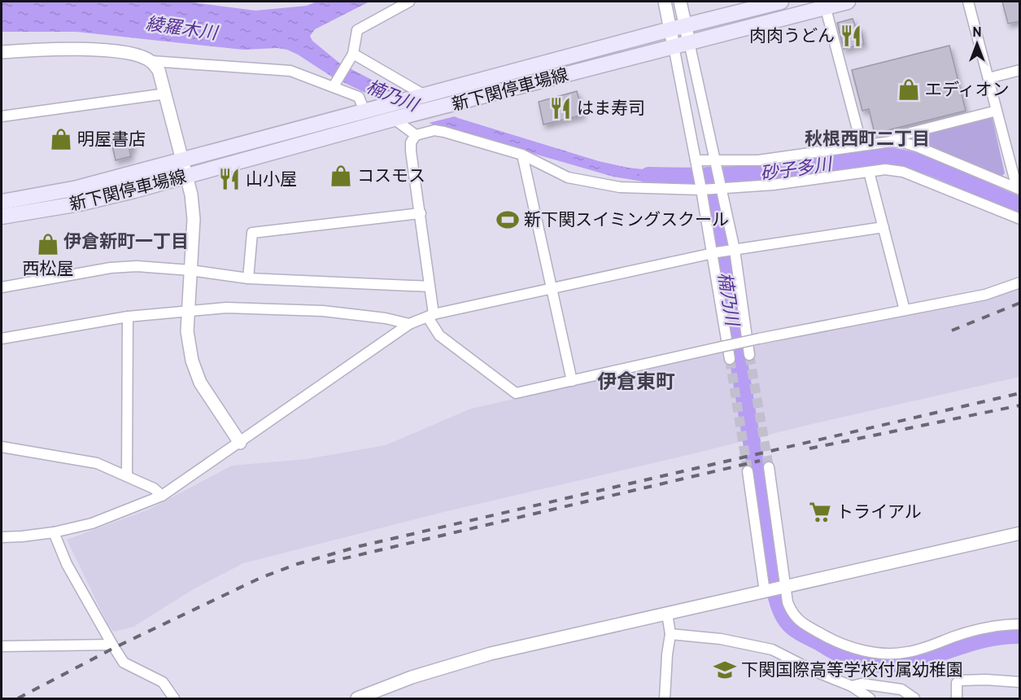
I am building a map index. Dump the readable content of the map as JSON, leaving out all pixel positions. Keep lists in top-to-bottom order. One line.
{"streets":{"main road":["新下関停車場線"]},"districts":["秋根西町二丁目","伊倉新町一丁目","伊倉東町"],"water":["綾羅木川","楠乃川","砂子多川"],"places":{"restaurant":["肉肉うどん","はま寿司","山小屋"],"shop":["エディオン","明屋書店","コスモス","西松屋"],"sports":["新下関スイミングスクール"],"supermarket":["トライアル"],"school or university":["下関国際高等学校付属幼稚園"]},"north":"top"}
